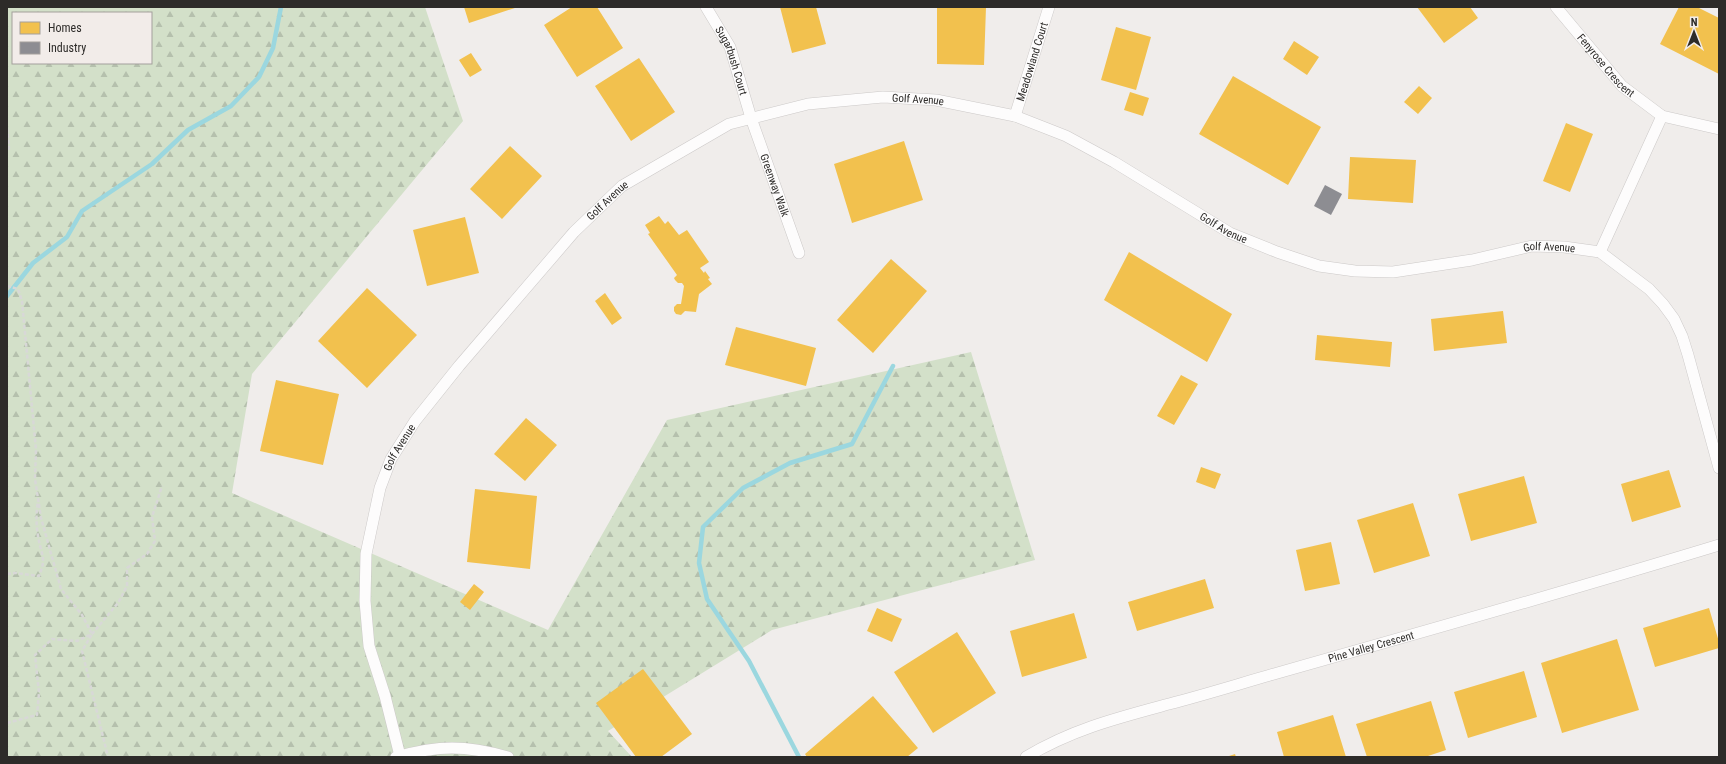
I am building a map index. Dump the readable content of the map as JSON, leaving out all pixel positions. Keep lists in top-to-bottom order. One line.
{"streets":{"street":["Sugarbush Court","Meadowland Court","Fenyrose Crescent","Golf Avenue","Greenway Walk","Pine Valley Crescent"]},"crossings":[["Sugarbush Court","Golf Avenue"],["Sugarbush Court","Greenway Walk"],["Meadowland Court","Golf Avenue"],["Golf Avenue","Greenway Walk"]],"legend":["Homes","Industry"],"north":"top"}
